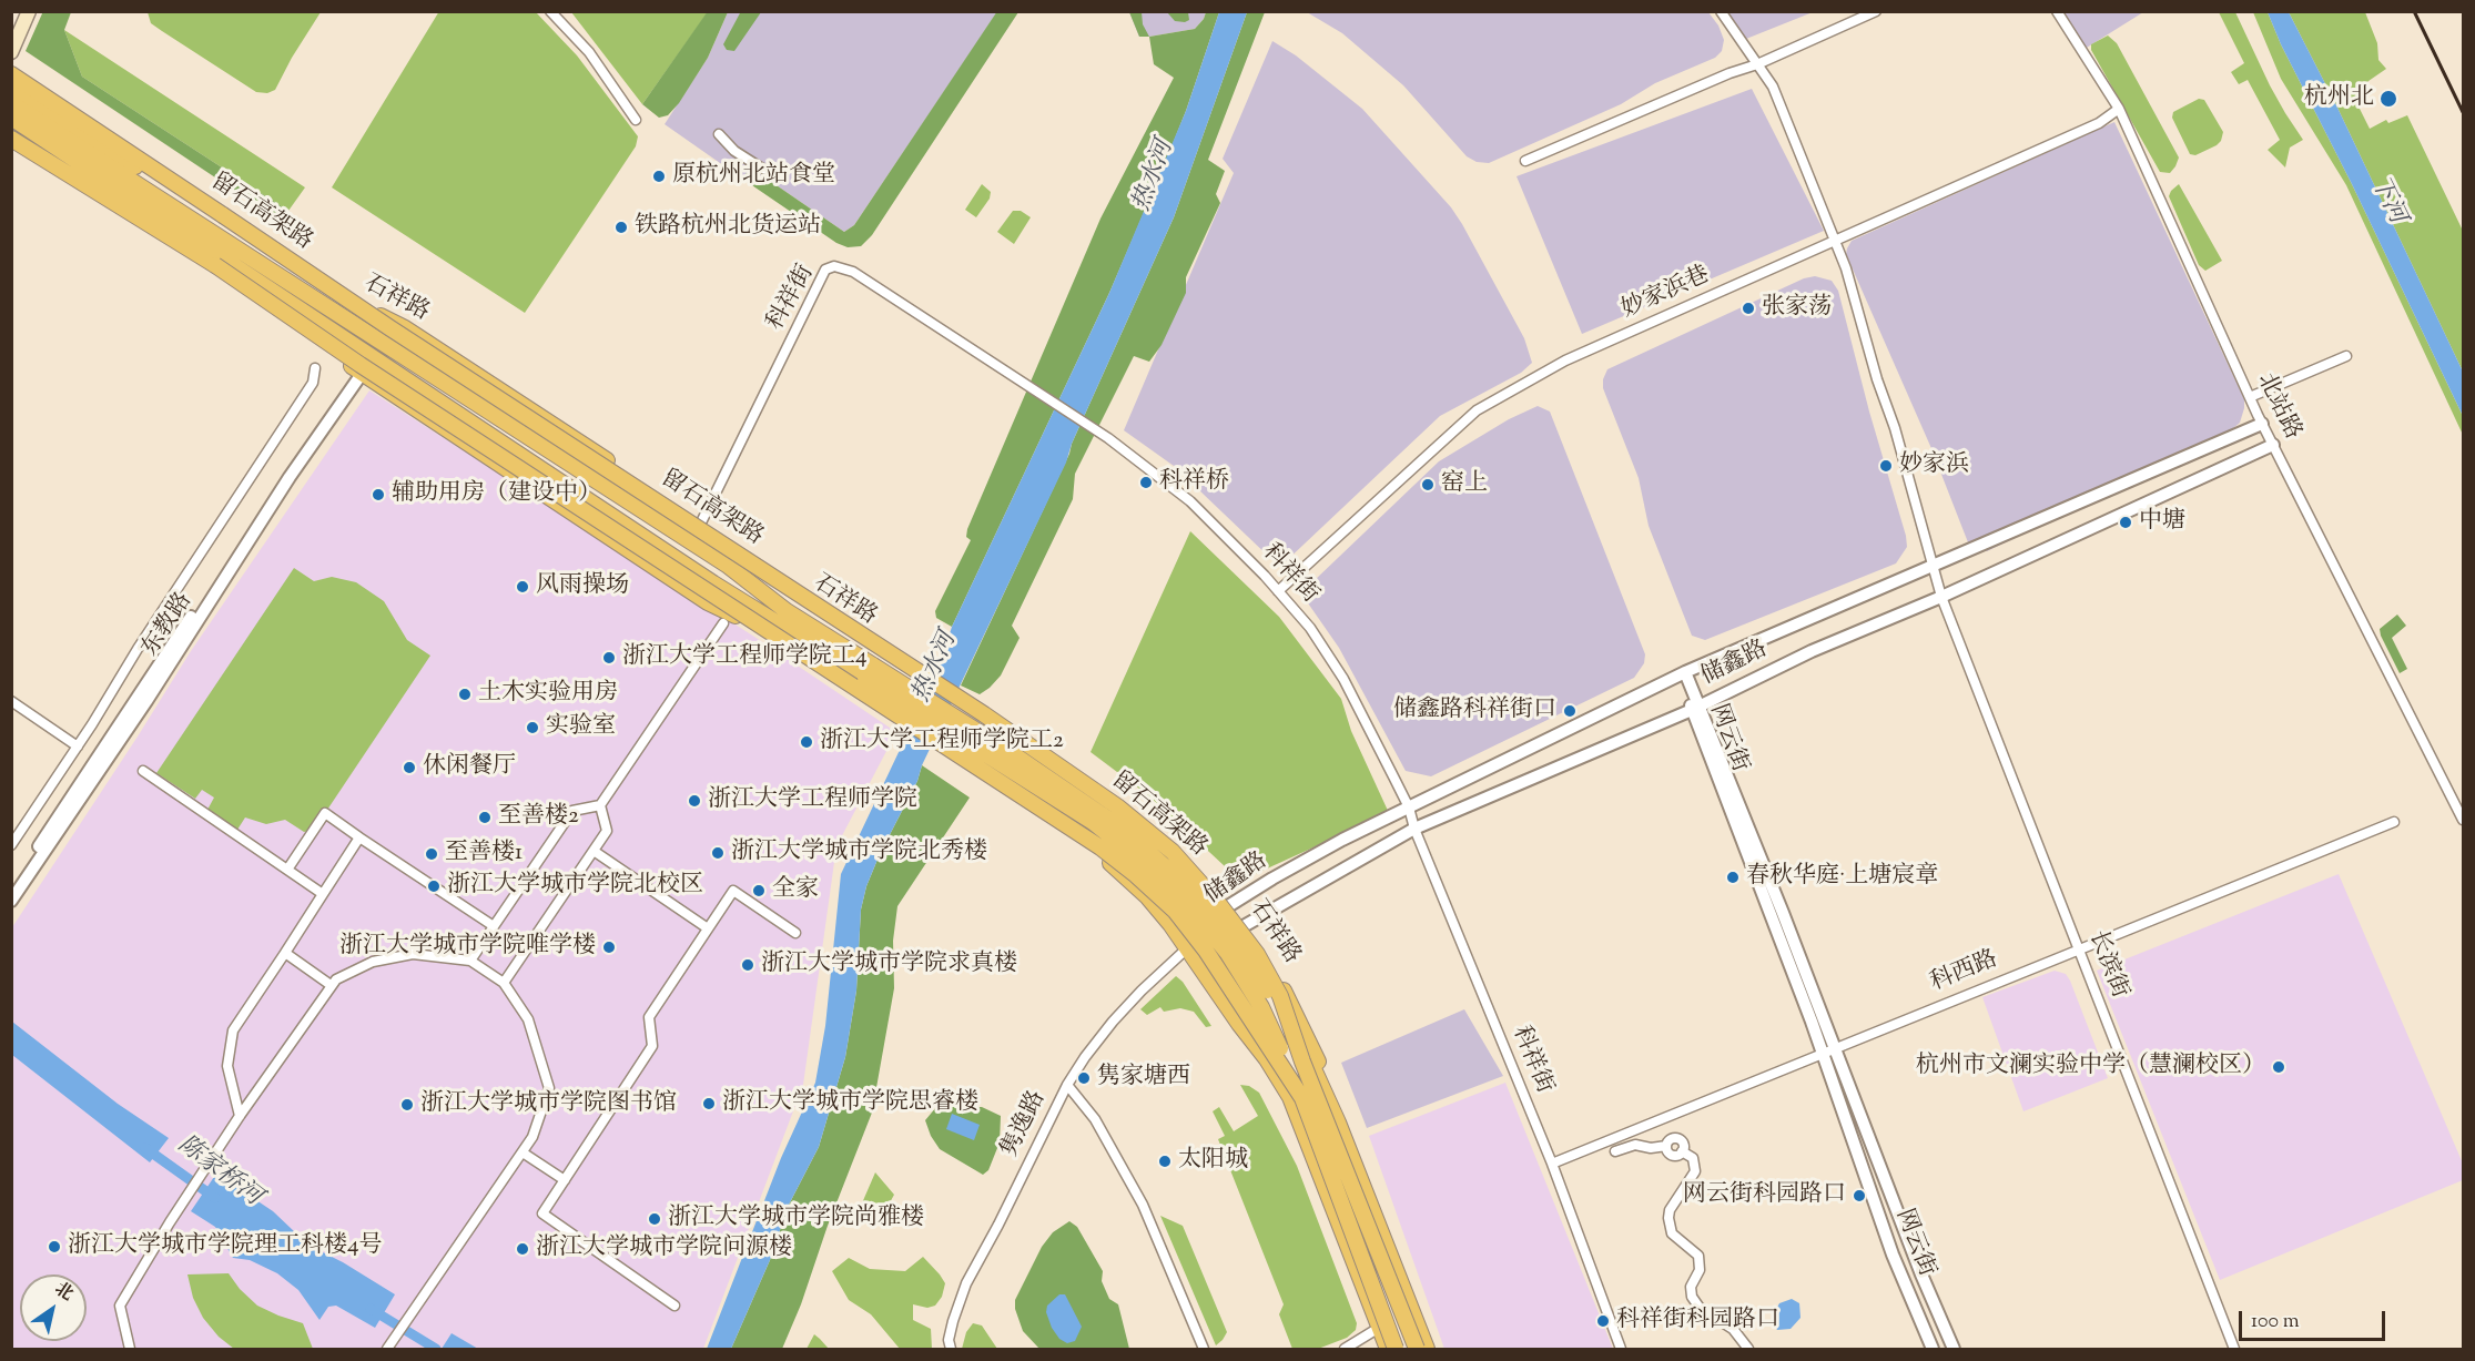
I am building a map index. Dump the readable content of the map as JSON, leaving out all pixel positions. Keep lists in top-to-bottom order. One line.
{"streets":{"main road":["留石高架路","石祥路"],"street":["妙家浜巷","科祥街","北站路","东教路","储鑫路","网云街","长滨街","科西路","隽逸路"]},"crossings":[["妙家浜巷","科祥街"],["妙家浜巷","北站路"],["妙家浜巷","长滨街"],["科祥街","石祥路"],["科祥街","储鑫路"],["科祥街","科西路"],["石祥路","储鑫路"],["北站路","储鑫路"],["储鑫路","网云街"],["储鑫路","长滨街"],["储鑫路","隽逸路"],["网云街","科西路"],["长滨街","科西路"]],"water":["热水河","下河","陈家桥河"],"places":["杭州北","原杭州北站食堂","铁路杭州北货运站","张家荡","妙家浜","科祥桥","窑上","辅助用房（建设中）","中塘","风雨操场","浙江大学工程师学院工4","土木实验用房","储鑫路科祥街口","实验室","浙江大学工程师学院工2","休闲餐厅","浙江大学工程师学院","至善楼2","浙江大学城市学院北秀楼","至善楼1","春秋华庭·上塘宸章","浙江大学城市学院北校区","全家","浙江大学城市学院唯学楼","浙江大学城市学院求真楼","杭州市文澜实验中学（慧澜校区）","隽家塘西","浙江大学城市学院思睿楼","浙江大学城市学院图书馆","太阳城","网云街科园路口","浙江大学城市学院尚雅楼","浙江大学城市学院理工科楼4号","浙江大学城市学院问源楼","科祥街科园路口"],"scale_bar":"100 m","north":"top right"}
